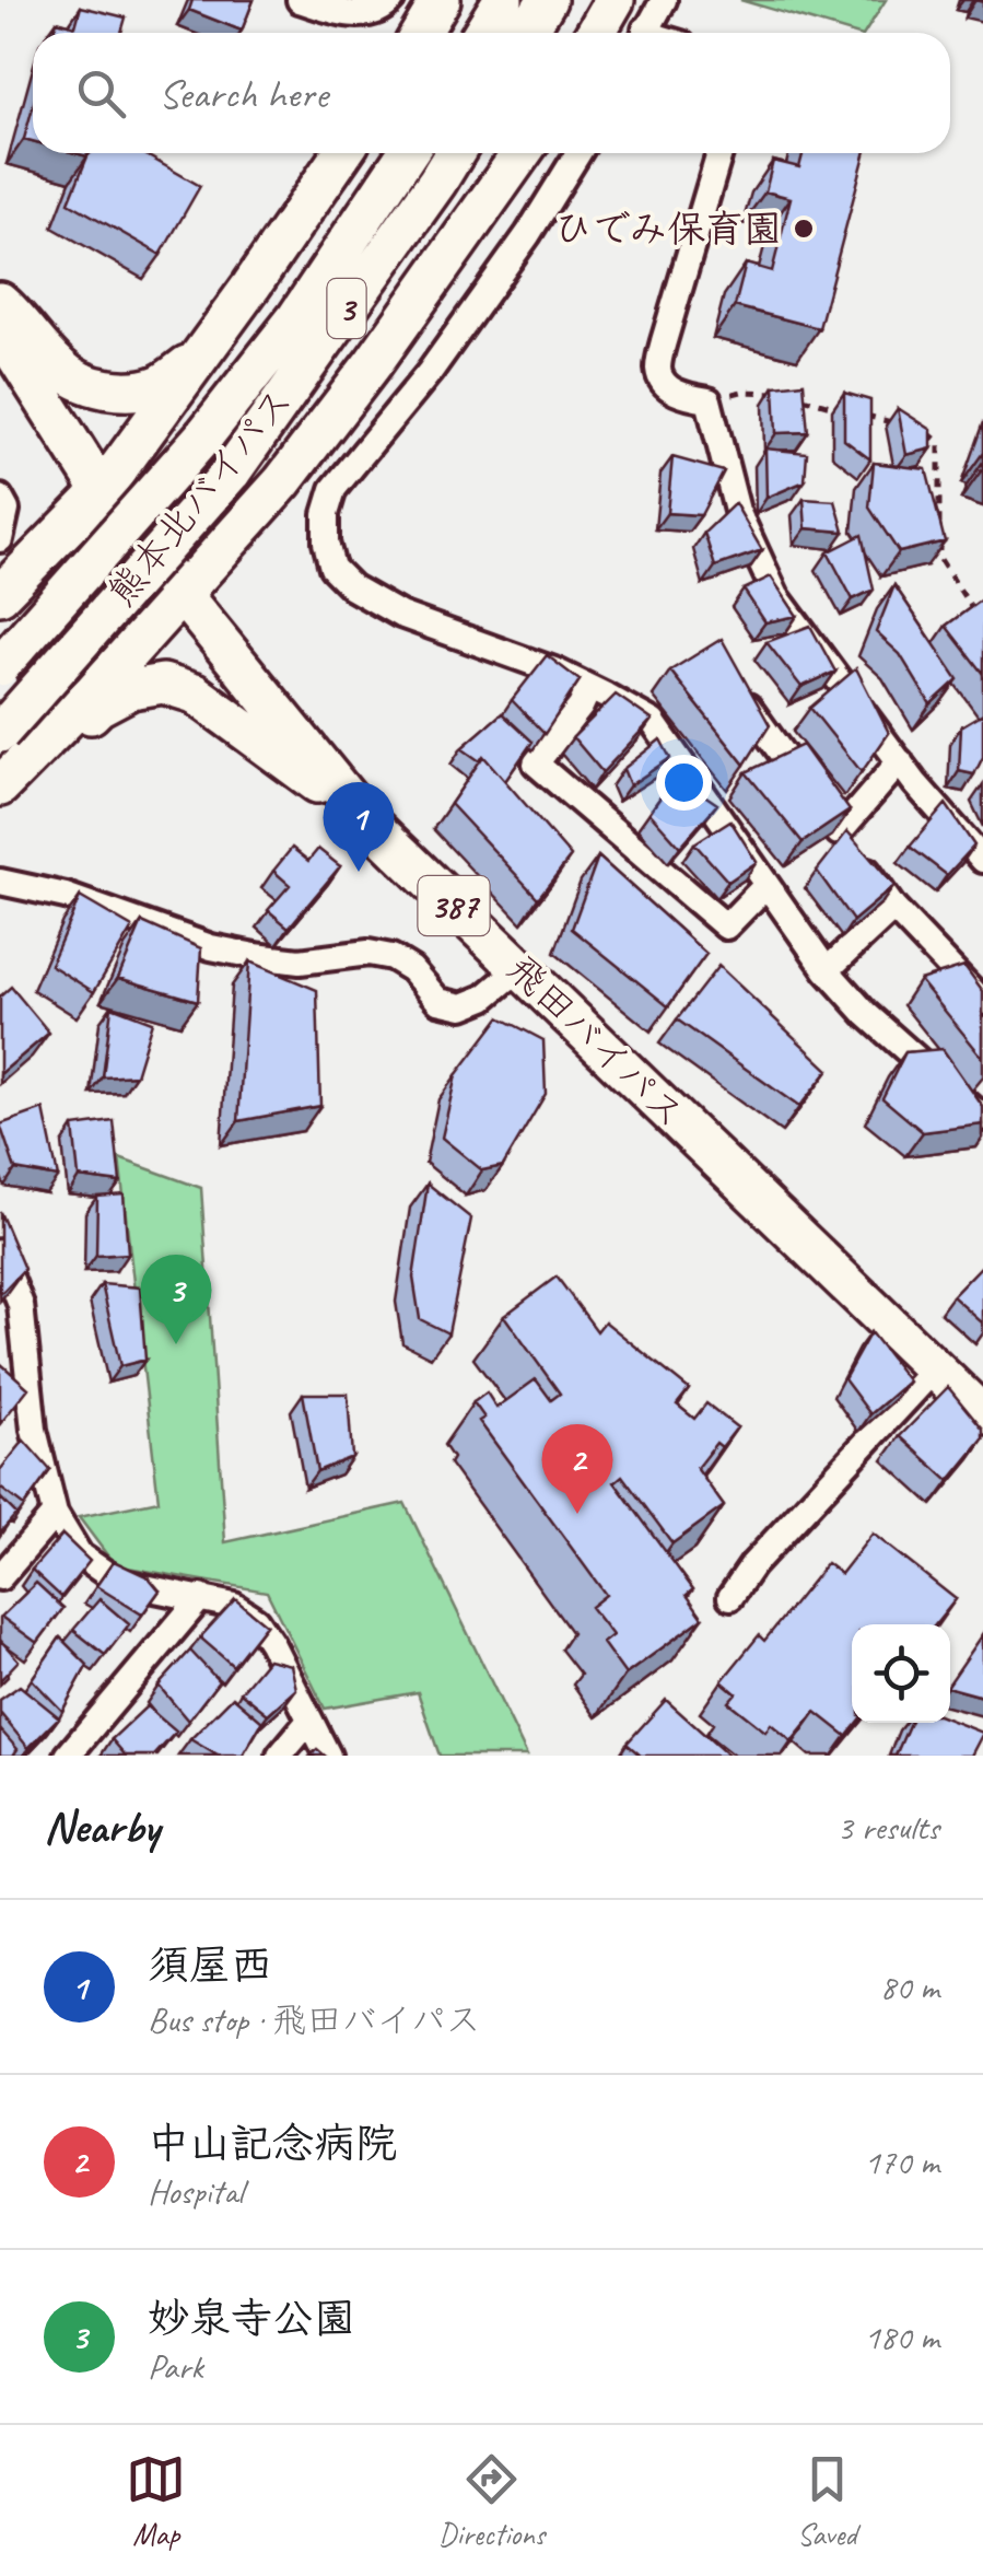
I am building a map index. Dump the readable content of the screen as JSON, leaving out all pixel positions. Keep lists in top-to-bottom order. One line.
{"streets":{"highway":["3","熊本北バイパス","387","飛田バイパス"]},"places":["ひでみ保育園"],"page":{"search":"Search here","pins":["1","3","2"],"heading":["Nearby","3 results"],"list":[{"mark":"1","name":"須屋西","note":"Bus stop · 飛田バイパス","value":"80 m"},{"mark":"2","name":"中山記念病院","note":"Hospital","value":"170 m"},{"mark":"3","name":"妙泉寺公園","note":"Park","value":"180 m"}],"nav":["Map","Directions","Saved"]}}
